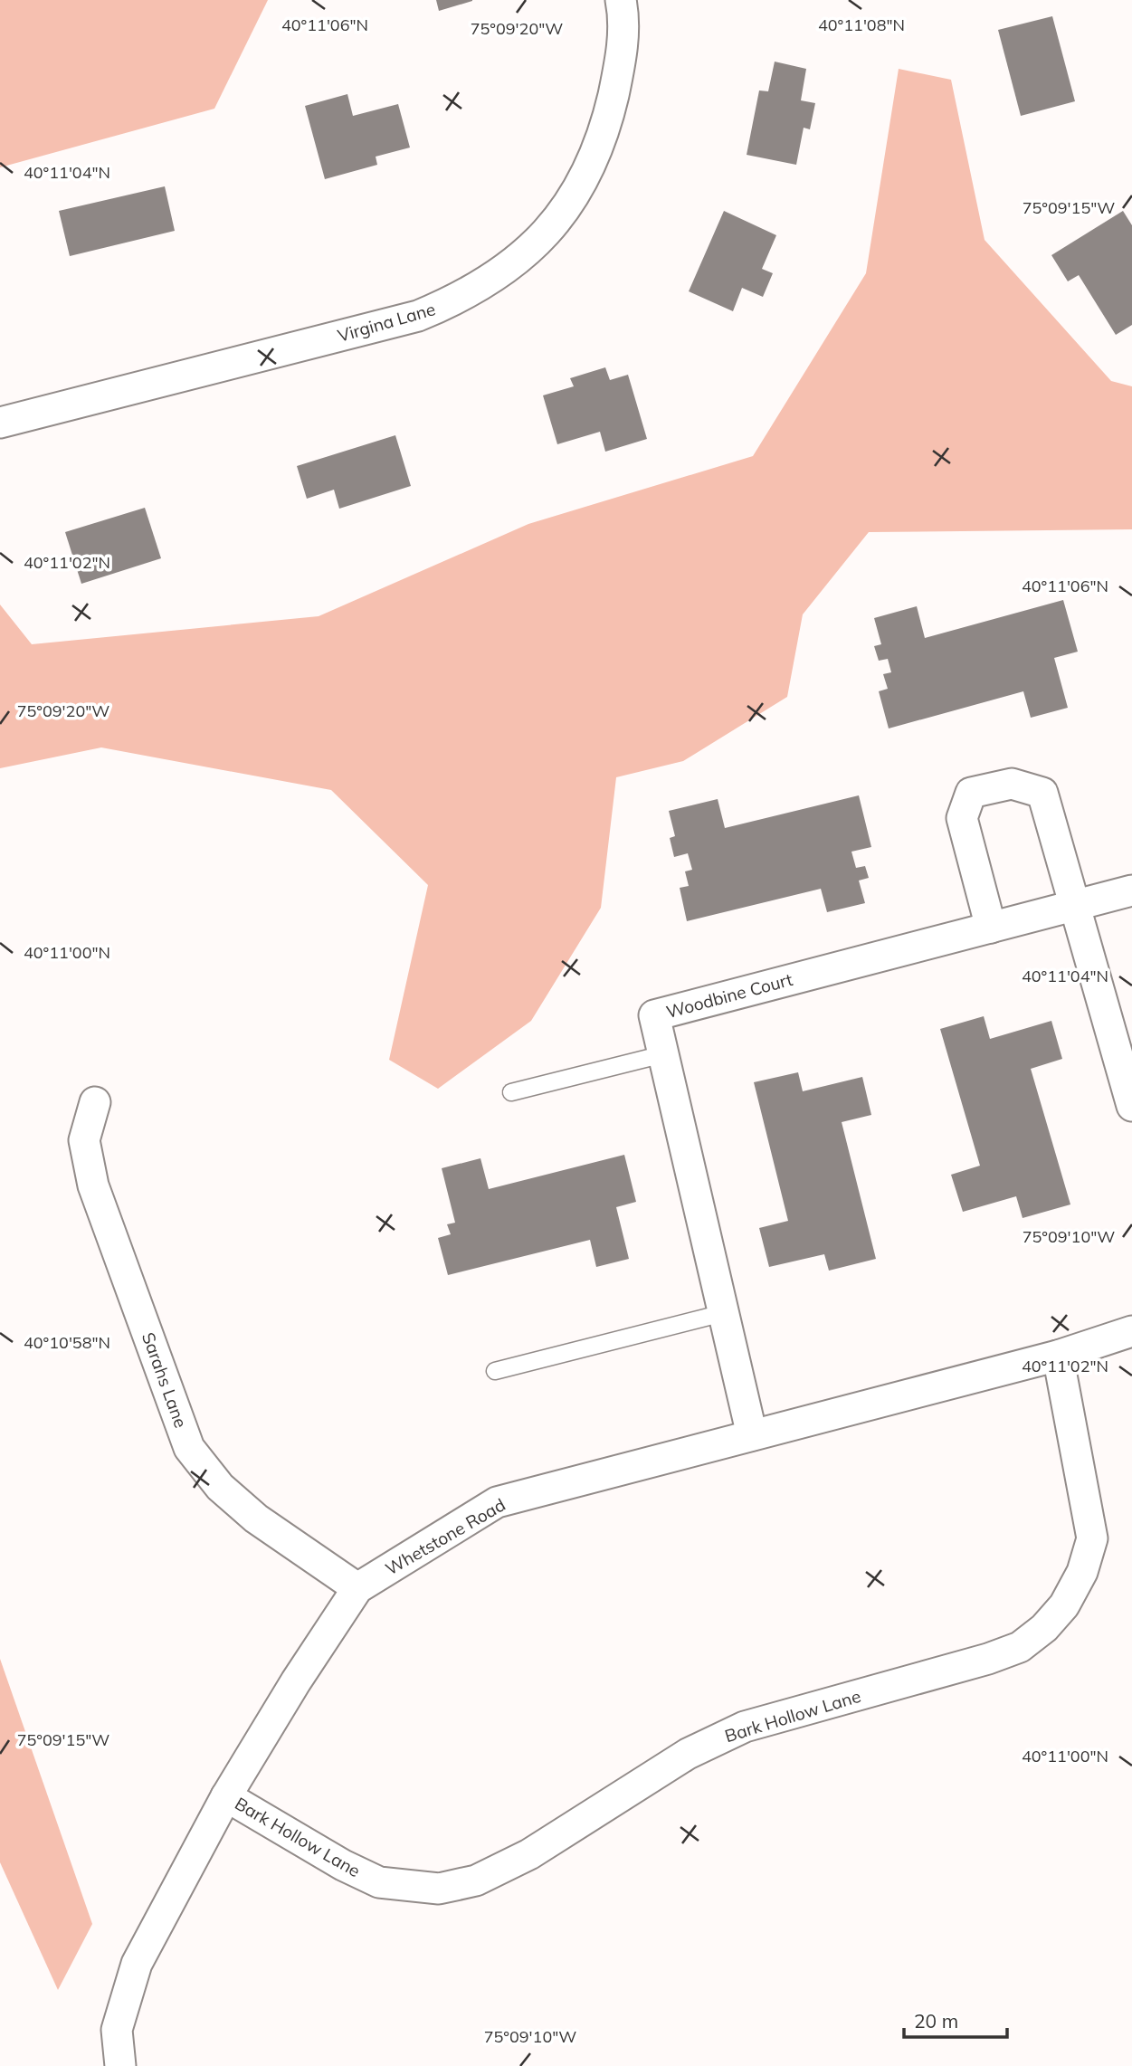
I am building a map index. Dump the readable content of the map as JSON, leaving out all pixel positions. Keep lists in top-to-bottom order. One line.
{"streets":{"street":["Virgina Lane","Woodbine Court","Sarahs Lane","Whetstone Road","Bark Hollow Lane"]},"crossings":[["Woodbine Court","Whetstone Road"],["Sarahs Lane","Whetstone Road"],["Whetstone Road","Bark Hollow Lane"]],"scale_bar":"20 m","coordinates":["40°11'08\"N","40°11'06\"N","75°09'20\"W","40°11'04\"N","75°09'15\"W","40°11'02\"N","40°11'00\"N","75°09'10\"W","40°10'58\"N"]}
